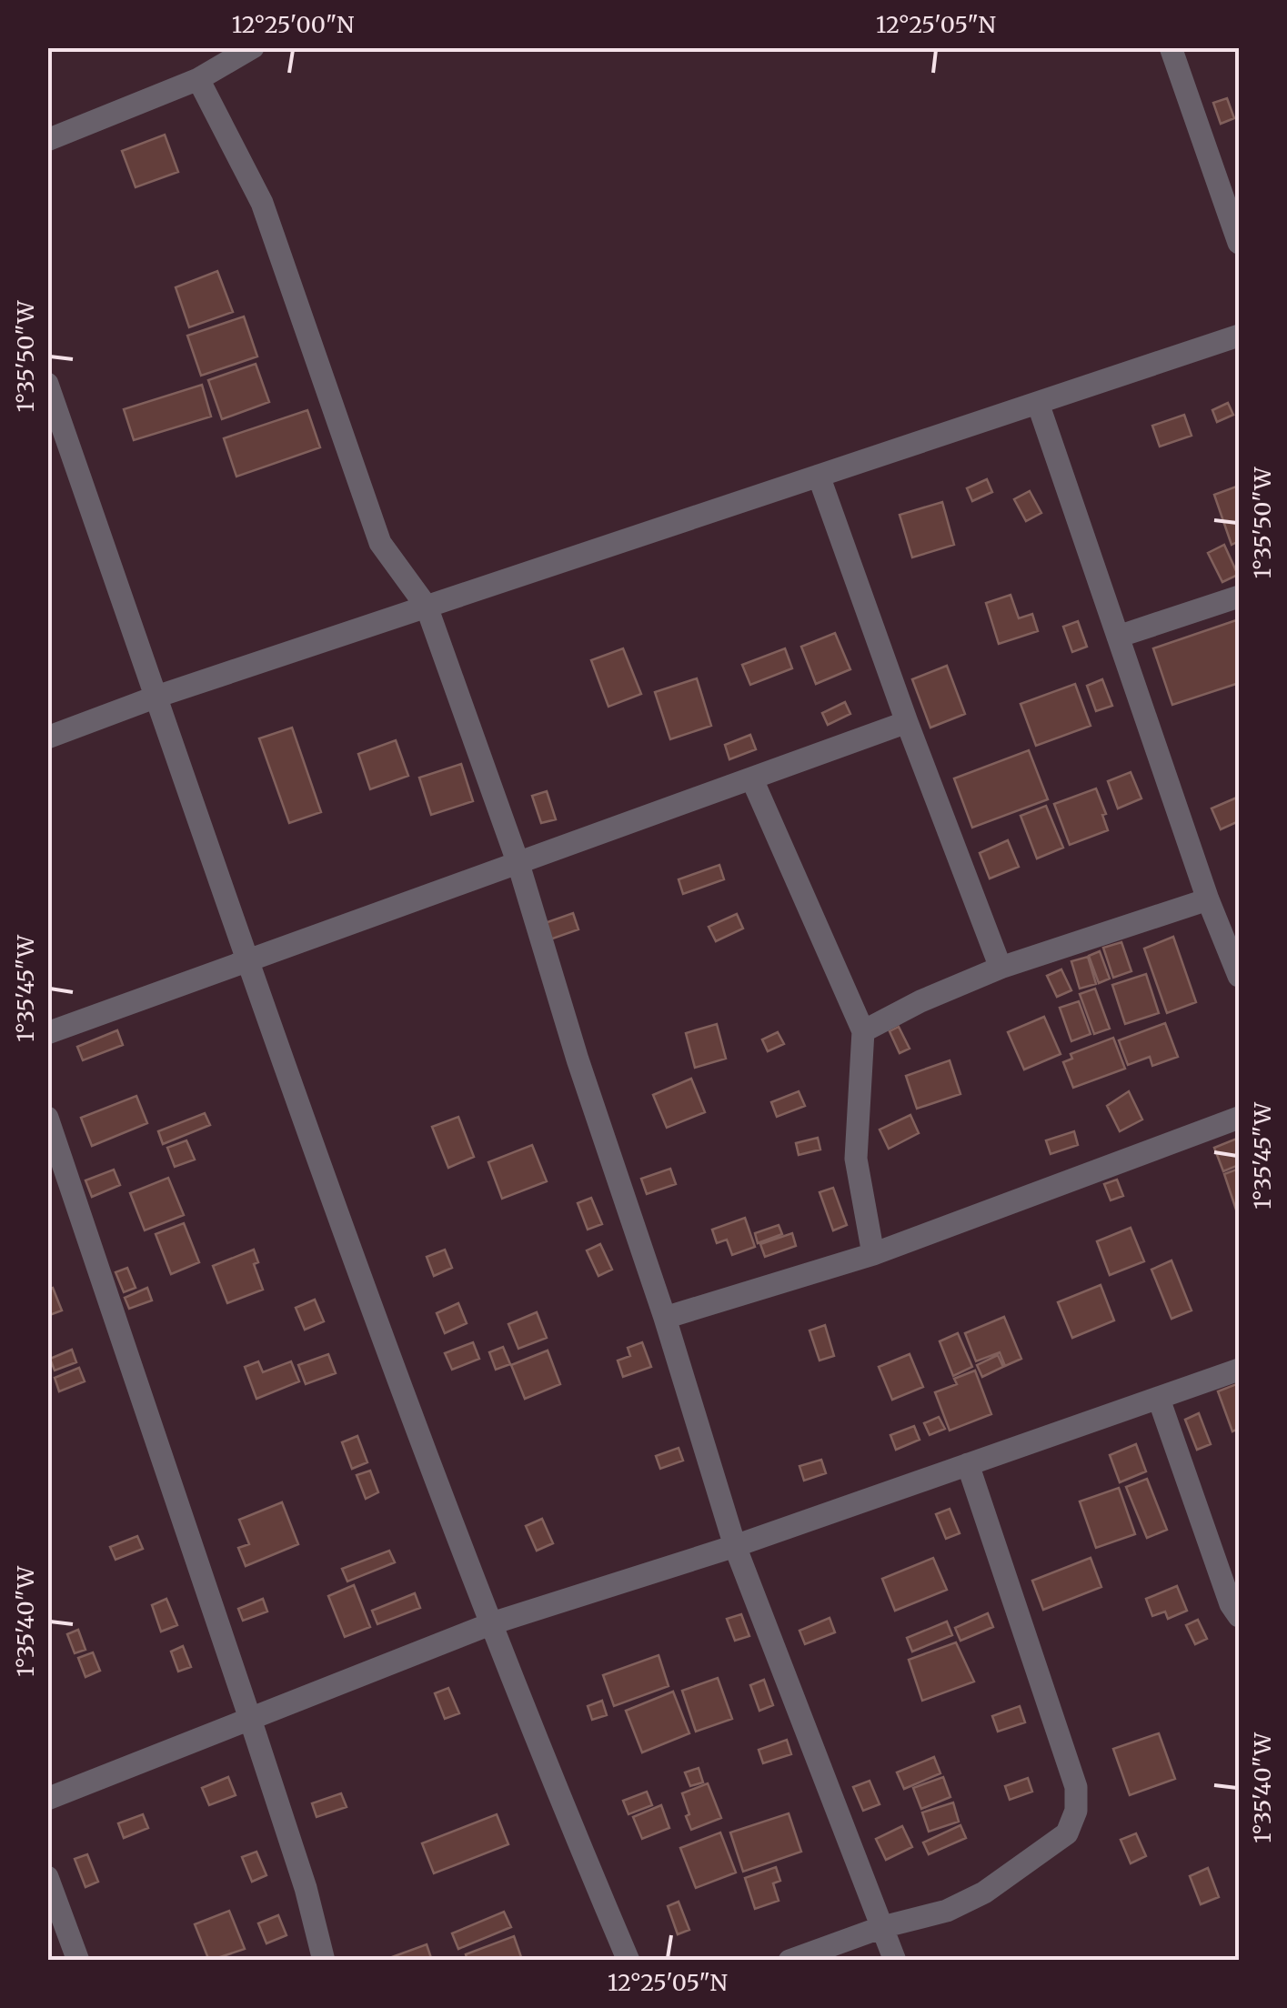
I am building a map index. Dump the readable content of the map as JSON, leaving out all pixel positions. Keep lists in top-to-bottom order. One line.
{"coordinates":["12°25'00\"N","12°25'05\"N","1°35'50\"W","1°35'45\"W","1°35'40\"W"]}
